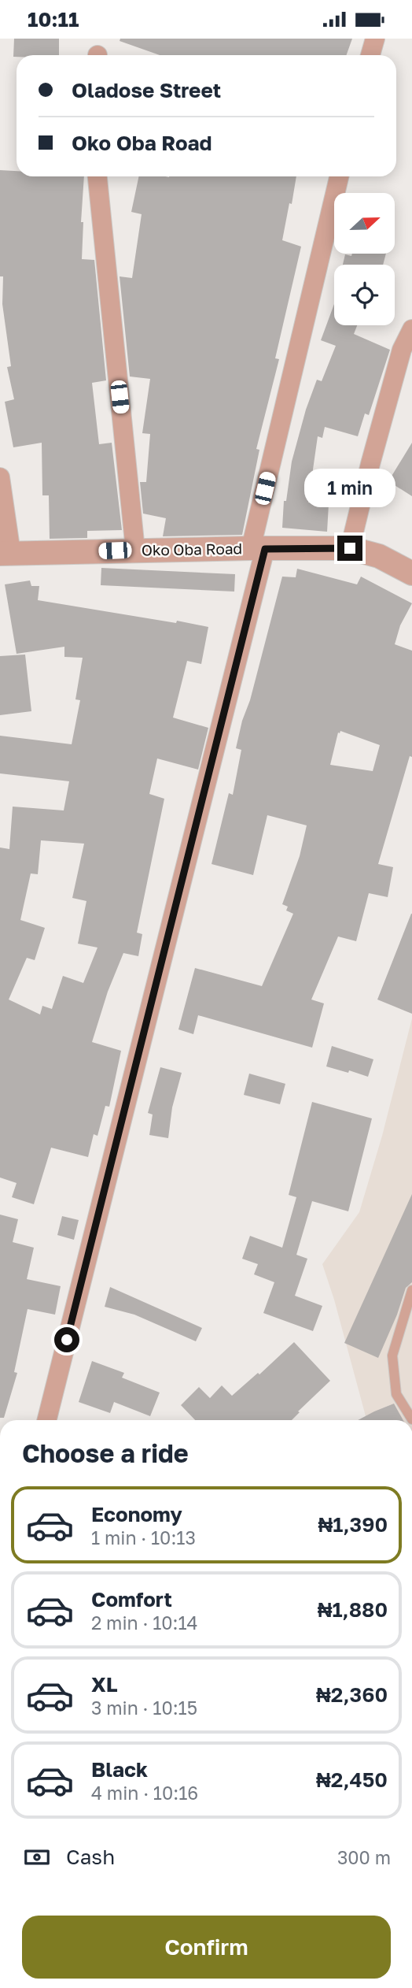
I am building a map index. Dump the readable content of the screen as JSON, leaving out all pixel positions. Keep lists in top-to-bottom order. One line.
{"streets":{"street":["Oko Oba Road"]},"north":"right","page":{"status":"10:11","banner":["Oladose Street","Oko Oba Road"],"bubble":"1 min","heading":"Choose a ride","list":[{"name":"Economy","note":"1 min · 10:13","value":"₦1,390"},{"name":"Comfort","note":"2 min · 10:14","value":"₦1,880"},{"name":"XL","note":"3 min · 10:15","value":"₦2,360"},{"name":"Black","note":"4 min · 10:16","value":"₦2,450"}],"pay":["Cash","300 m"],"buttons":"Confirm"}}
